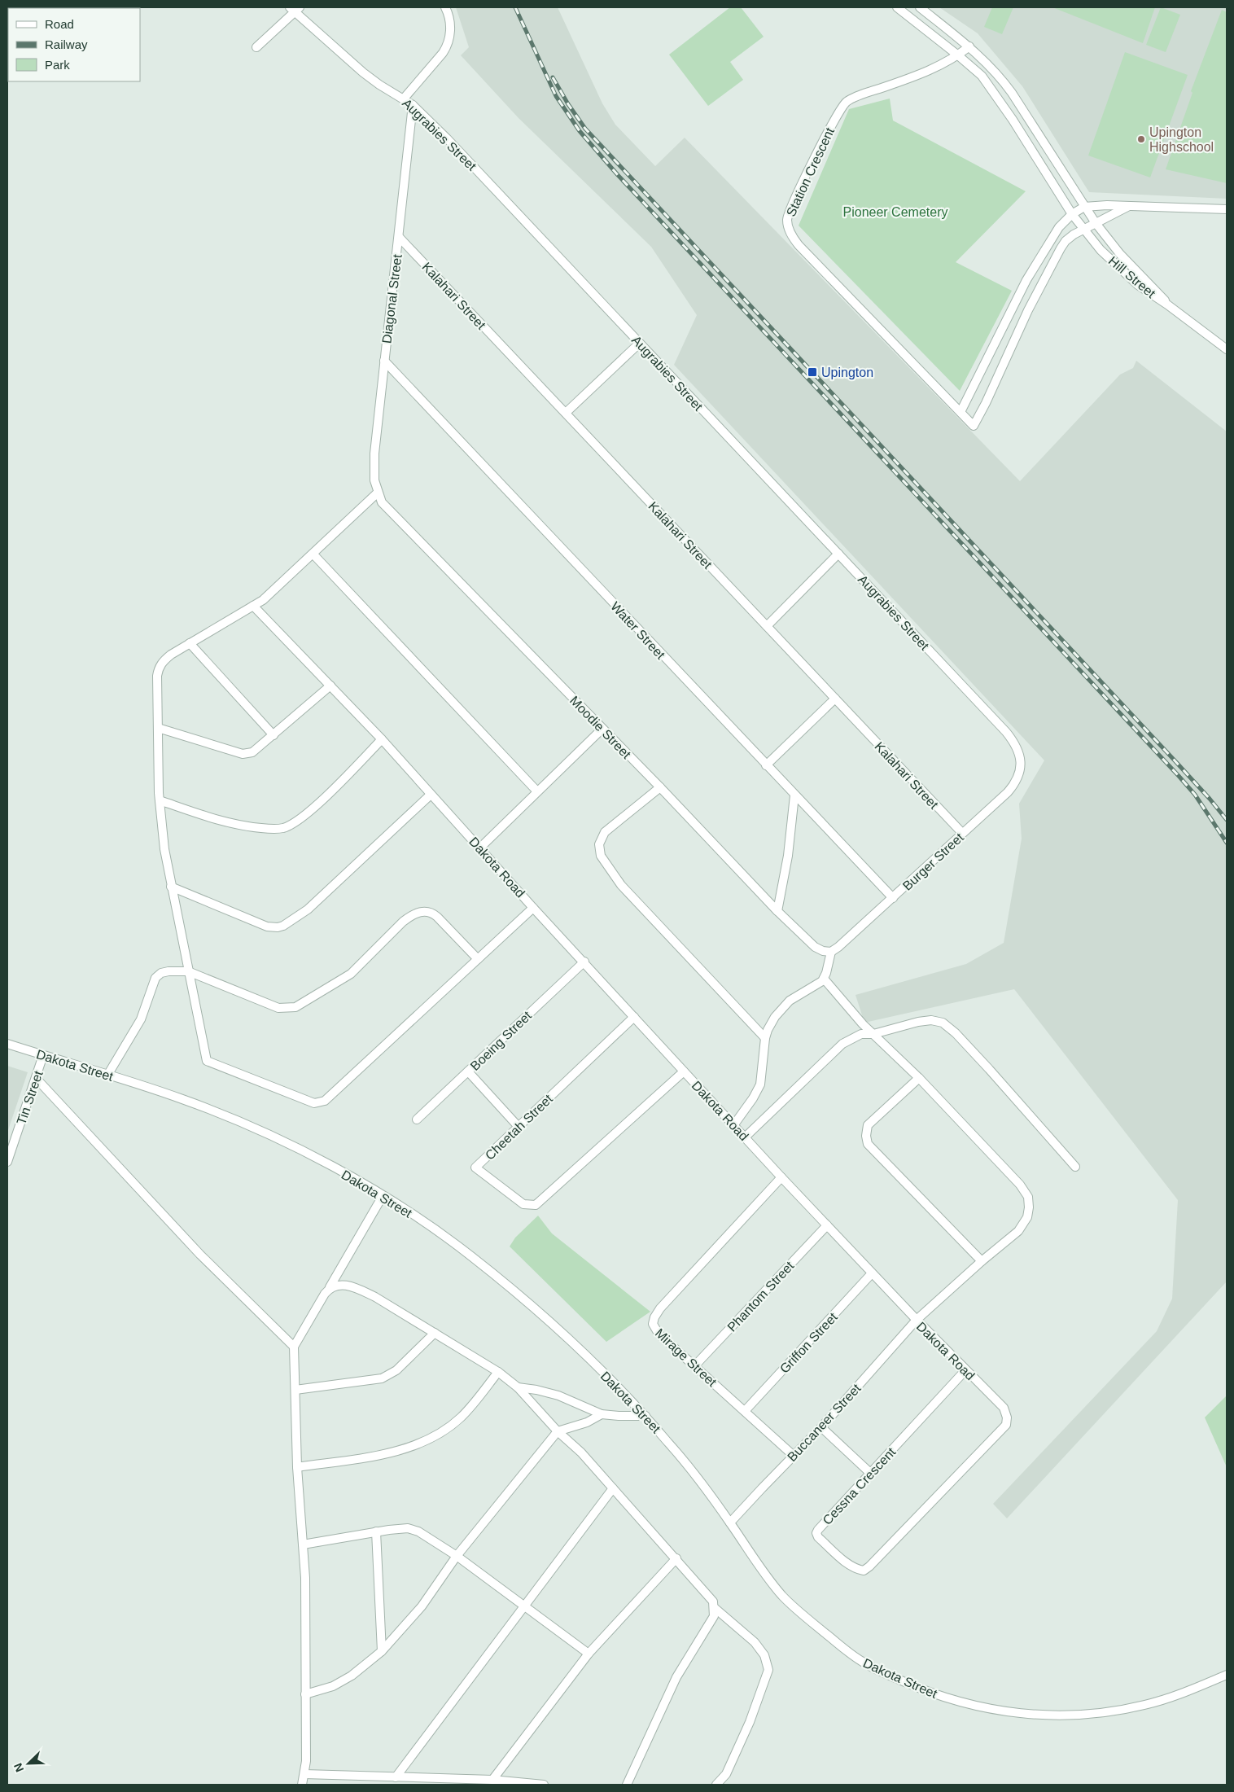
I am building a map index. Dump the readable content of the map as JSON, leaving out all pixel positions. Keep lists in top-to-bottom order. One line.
{"streets":{"street":["Augrabies Street","Station Crescent","Hill Street","Kalahari Street","Diagonal Street","Water Street","Moodie Street","Burger Street","Dakota Road","Boeing Street","Dakota Street","Tin Street","Cheetah Street","Phantom Street","Griffon Street","Mirage Street","Buccaneer Street","Cessna Crescent"]},"crossings":[["Augrabies Street","Diagonal Street"],["Augrabies Street","Burger Street"],["Station Crescent","Hill Street"],["Kalahari Street","Diagonal Street"],["Kalahari Street","Burger Street"],["Diagonal Street","Water Street"],["Diagonal Street","Moodie Street"],["Water Street","Burger Street"],["Moodie Street","Burger Street"],["Dakota Road","Boeing Street"],["Dakota Road","Cheetah Street"],["Dakota Road","Phantom Street"],["Dakota Road","Griffon Street"],["Dakota Road","Mirage Street"],["Dakota Road","Buccaneer Street"],["Dakota Road","Cessna Crescent"],["Dakota Street","Tin Street"],["Dakota Street","Buccaneer Street"],["Phantom Street","Mirage Street"],["Griffon Street","Mirage Street"],["Mirage Street","Buccaneer Street"]],"parks":["Pioneer Cemetery"],"places":{"other":["Upington Highschool"],"transit":["Upington"]},"legend":["Road","Railway","Park"],"north":"bottom left"}
